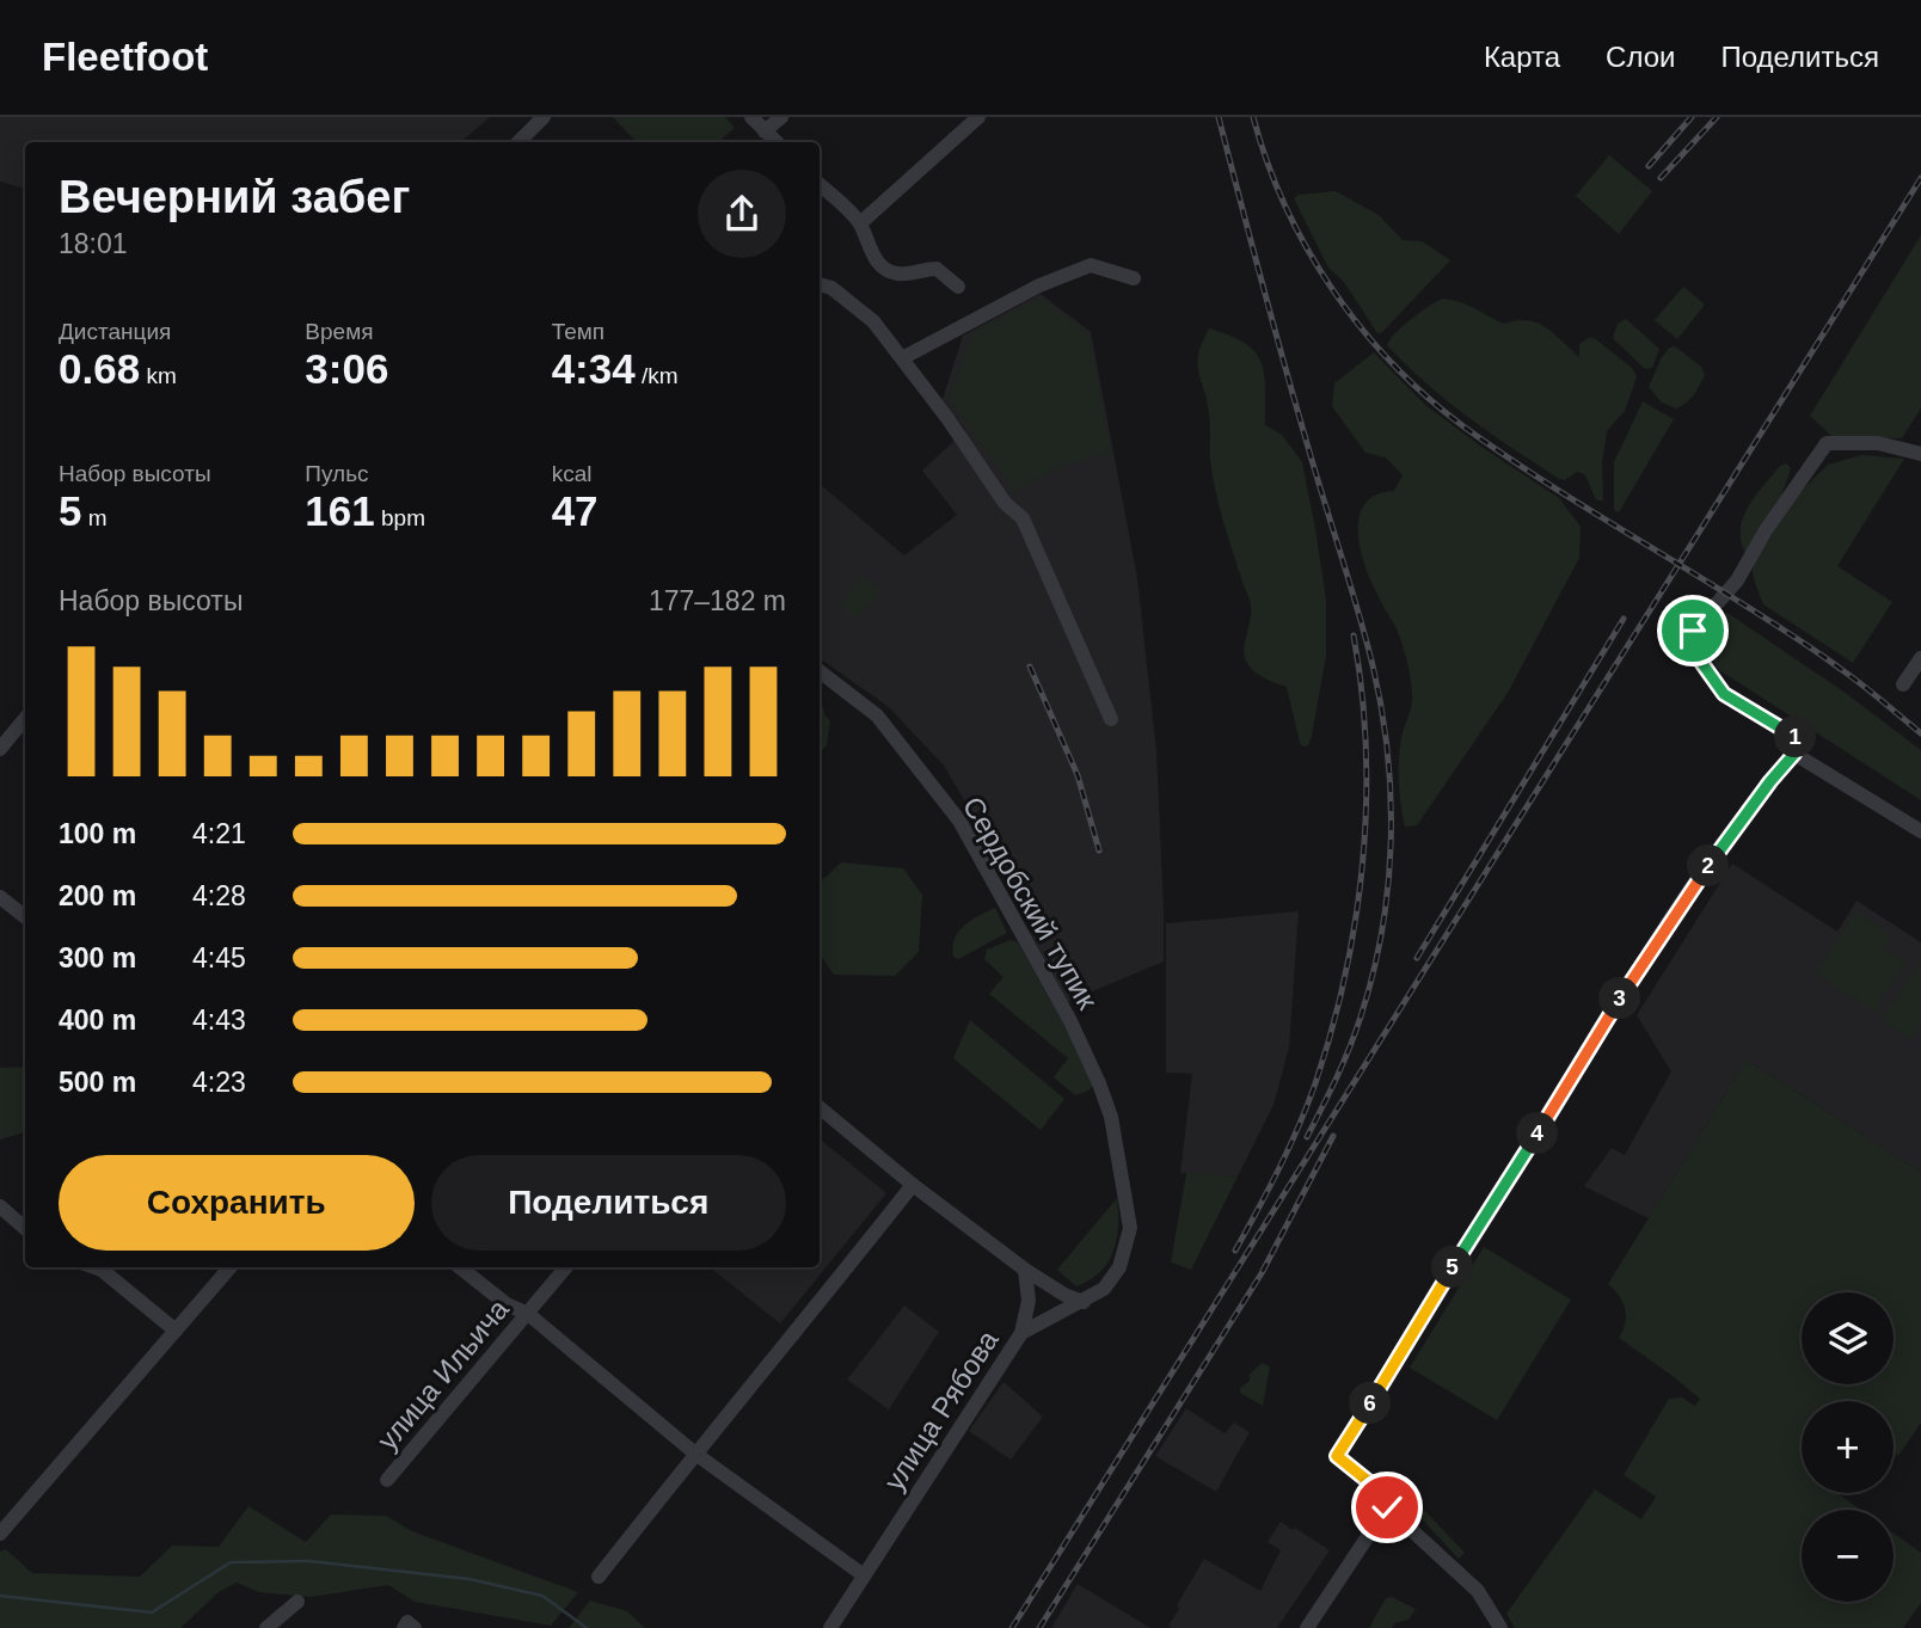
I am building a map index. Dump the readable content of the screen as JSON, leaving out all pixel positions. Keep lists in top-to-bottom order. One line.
{"streets":{"street":["Сердобский тупик","улица Ильича","улица Рябова"]},"crossings":[["Сердобский тупик","улица Рябова"]],"page":{"header":"Fleetfoot","nav":["Карта","Слои","Поделиться"],"heading":["Вечерний забег","18:01"],"stats":[["Дистанция","0.68 km"],["Время","3:06"],["Темп","4:34 /km"],["Набор высоты","5 m"],["Пульс","161 bpm"],["kcal","47"]],"chart":["Набор высоты","177–182 m"],"pins":["1","2","3","4","5","6"],"list":[{"name":"100 m","note":"4:21"},{"name":"200 m","note":"4:28"},{"name":"300 m","note":"4:45"},{"name":"400 m","note":"4:43"},{"name":"500 m","note":"4:23"}],"buttons":["Сохранить","Поделиться"],"map_buttons":["+","−"]}}
